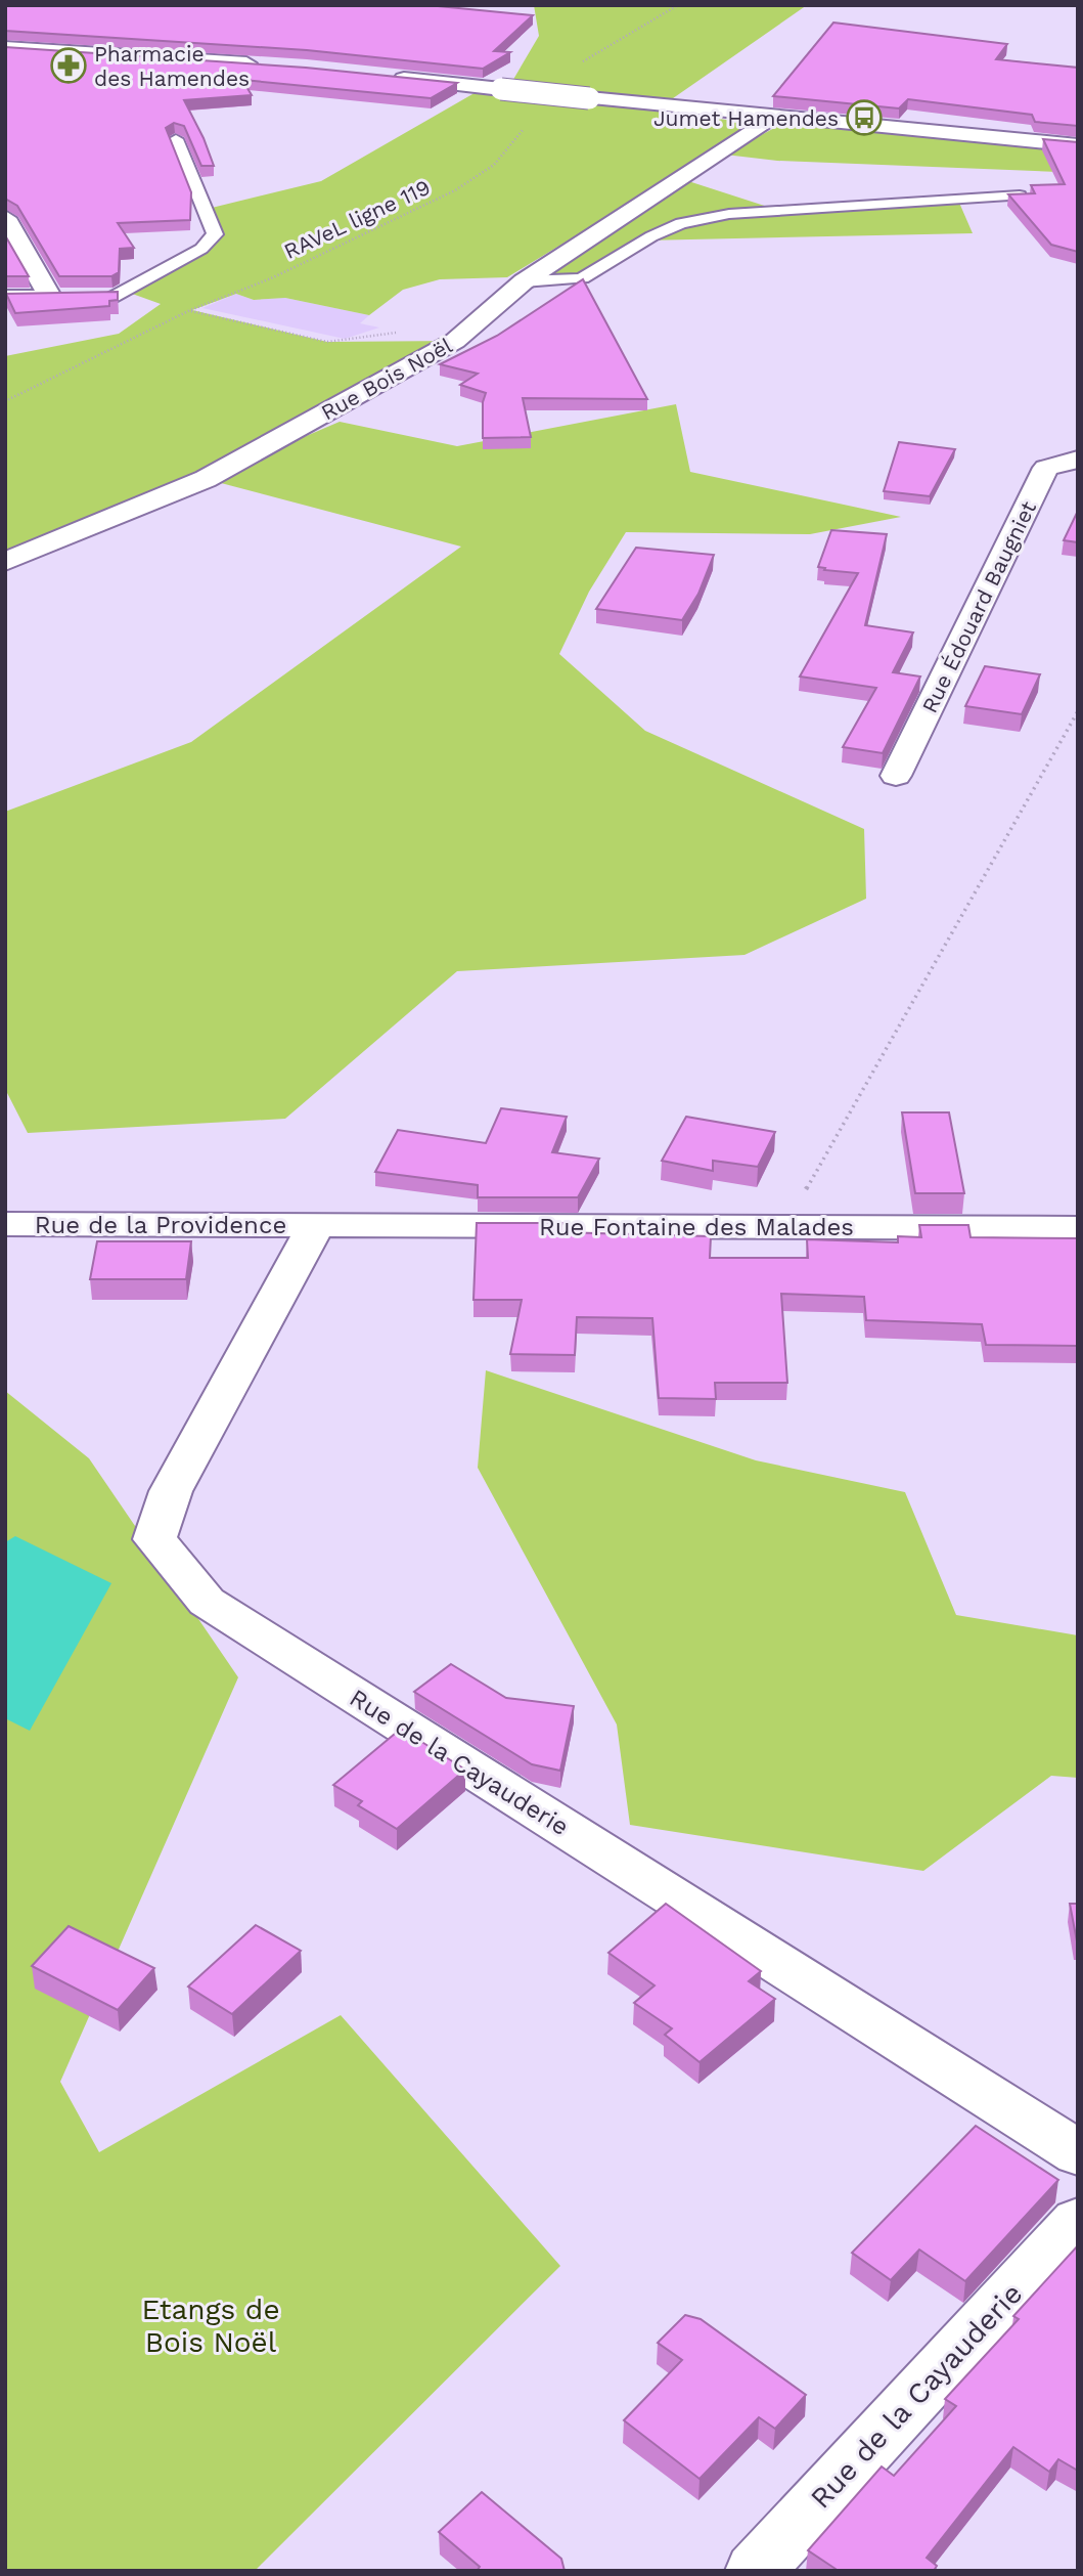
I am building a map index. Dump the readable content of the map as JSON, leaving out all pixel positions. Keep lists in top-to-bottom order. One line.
{"streets":{"street":["Rue Bois Noël","Rue Édouard Baugniet","Rue de la Providence","Rue Fontaine des Malades","Rue de la Cayauderie"],"path":["RAVeL ligne 119"]},"crossings":[["Rue de la Providence","Rue Fontaine des Malades"],["Rue de la Providence","Rue de la Cayauderie"],["Rue Fontaine des Malades","Rue de la Cayauderie"]],"parks":["Etangs de Bois Noël"],"places":{"pharmacy":["Pharmacie des Hamendes"],"bus stop":["Jumet Hamendes"]}}
